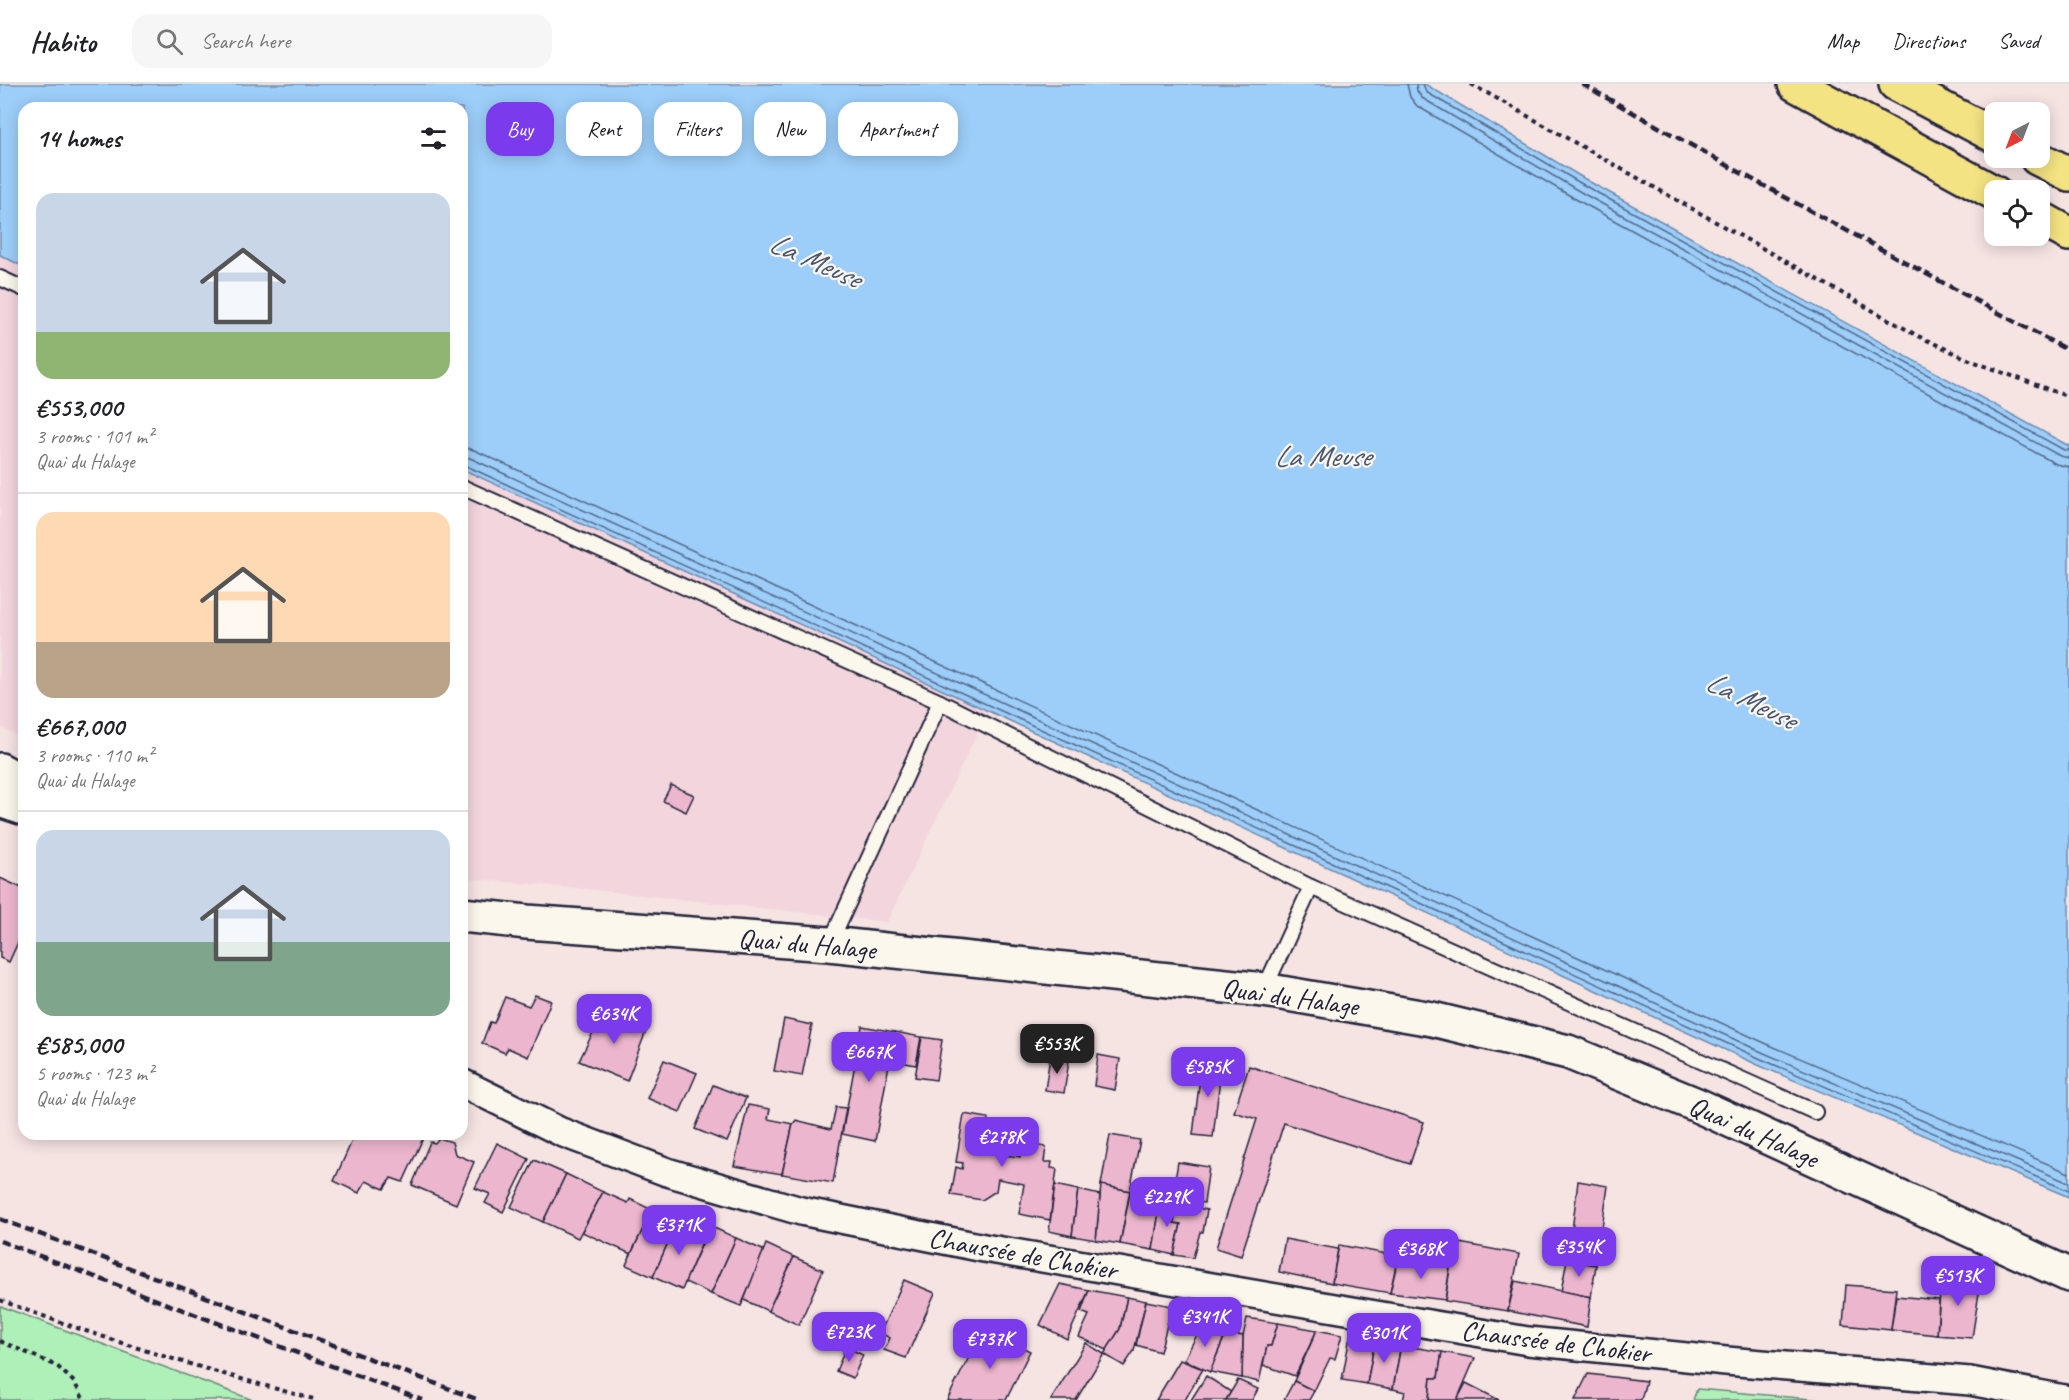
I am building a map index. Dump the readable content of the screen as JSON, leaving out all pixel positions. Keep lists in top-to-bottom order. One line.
{"streets":{"main road":["Quai du Halage"],"street":["Chaussée de Chokier"]},"water":["La Meuse"],"north":"bottom left","page":{"header":"Habito","search":"Search here","nav":["Map","Directions","Saved"],"chip":["Buy","Rent","Filters","New","Apartment"],"heading":"14 homes","list":[{"name":"€553,000","note":"3 rooms · 101 m² · Quai du Halage"},{"name":"€667,000","note":"3 rooms · 110 m² · Quai du Halage"},{"name":"€585,000","note":"5 rooms · 123 m² · Quai du Halage"}],"price":["€634K","€553K","€667K","€585K","€278K","€229K","€371K","€354K","€368K","€513K","€341K","€723K","€301K","€737K"]}}
